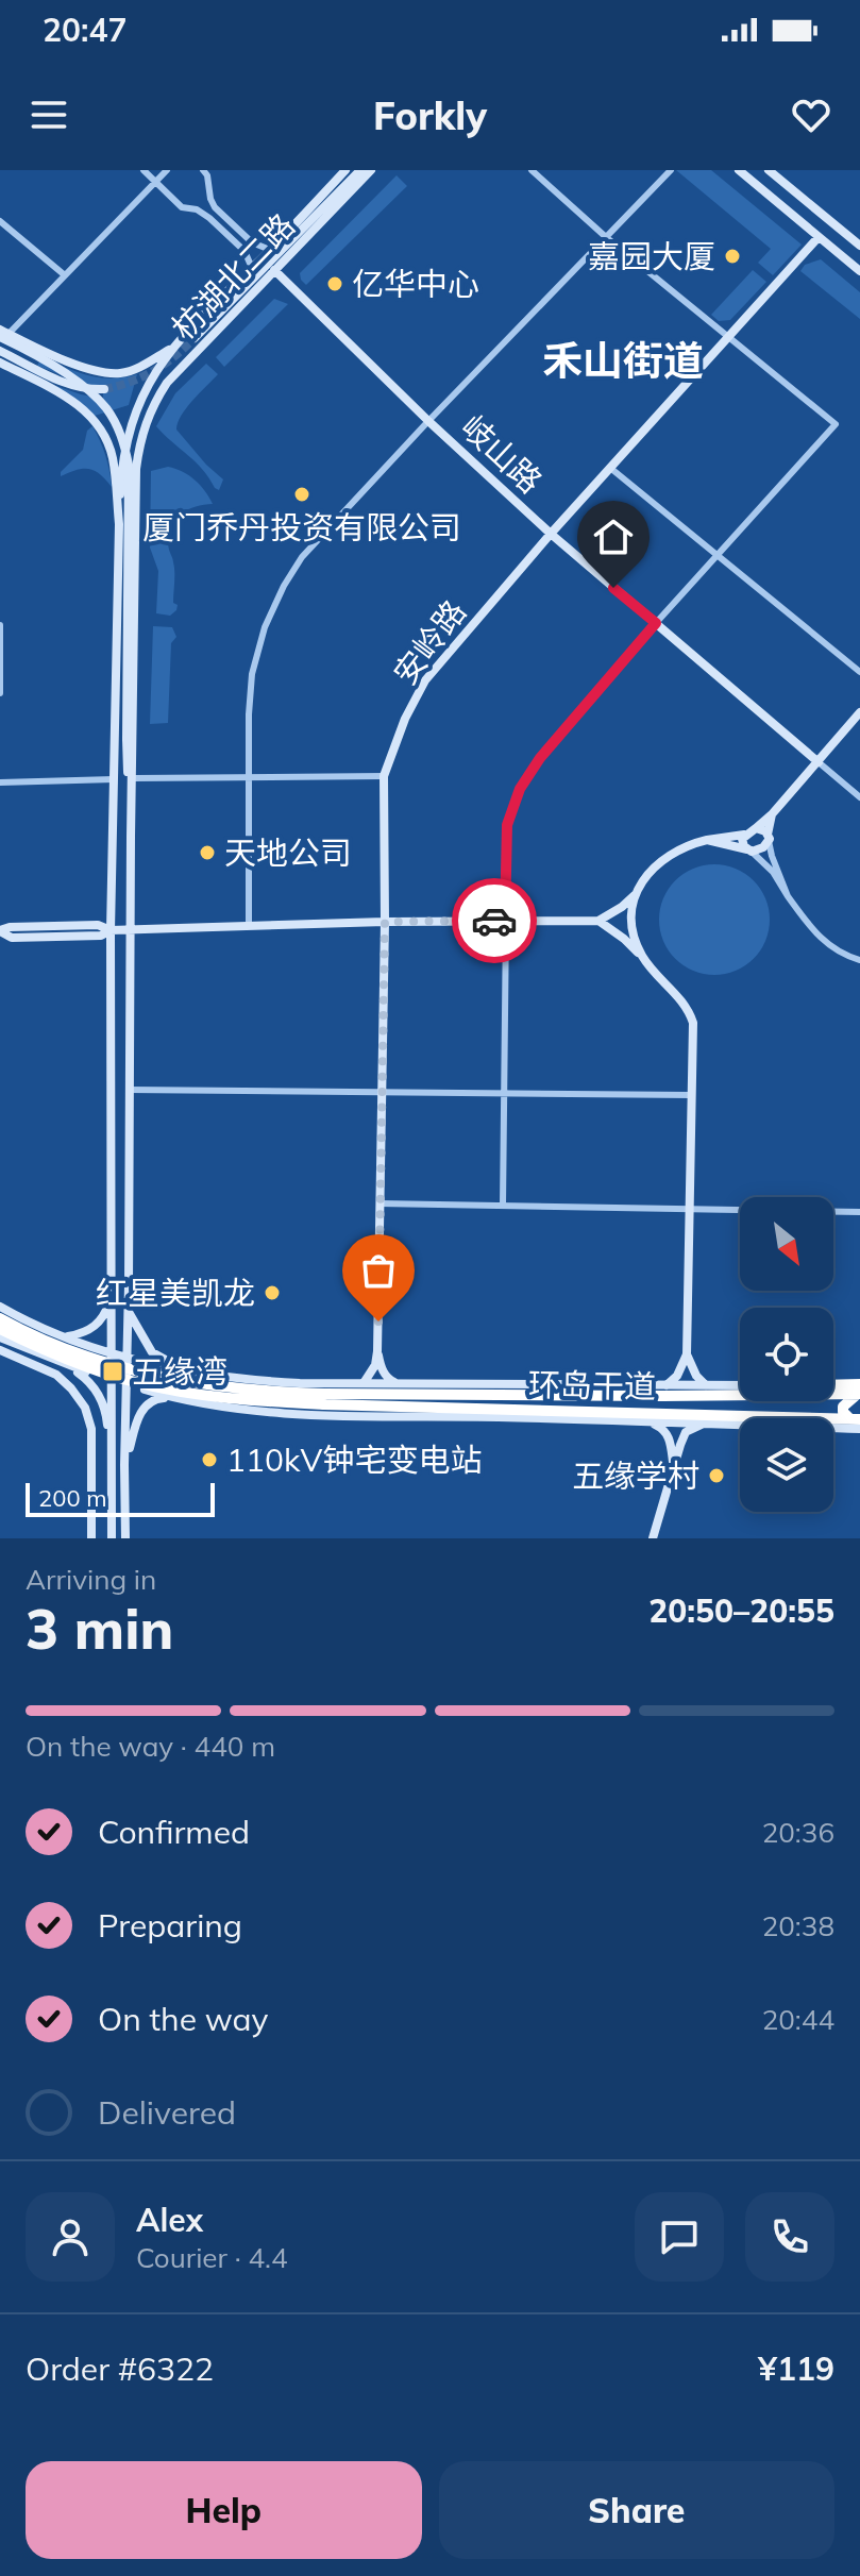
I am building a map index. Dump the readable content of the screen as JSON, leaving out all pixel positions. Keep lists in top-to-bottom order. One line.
{"streets":{"highway":["环岛干道"],"main road":["枋湖北二路","岐山路","安岭路"]},"crossings":[["枋湖北二路","岐山路"],["岐山路","安岭路"]],"districts":["禾山街道"],"places":{"other":["嘉园大厦","亿华中心","厦门乔丹投资有限公司","天地公司","红星美凯龙","110kV钟宅变电站","五缘学村"],"transit":["五缘湾"]},"scale_bar":"200 m","north":"bottom right","page":{"status":"20:47","header":"Forkly","scale":"200 m","heading":["3 min","Arriving in","20:50–20:55"],"panel":["Alex","Courier · 4.4","Order #6322","¥119"],"bar":"On the way · 440 m","list":[["Confirmed","20:36"],["Preparing","20:38"],["On the way","20:44"],"Delivered"],"buttons":["Help","Share"]}}
